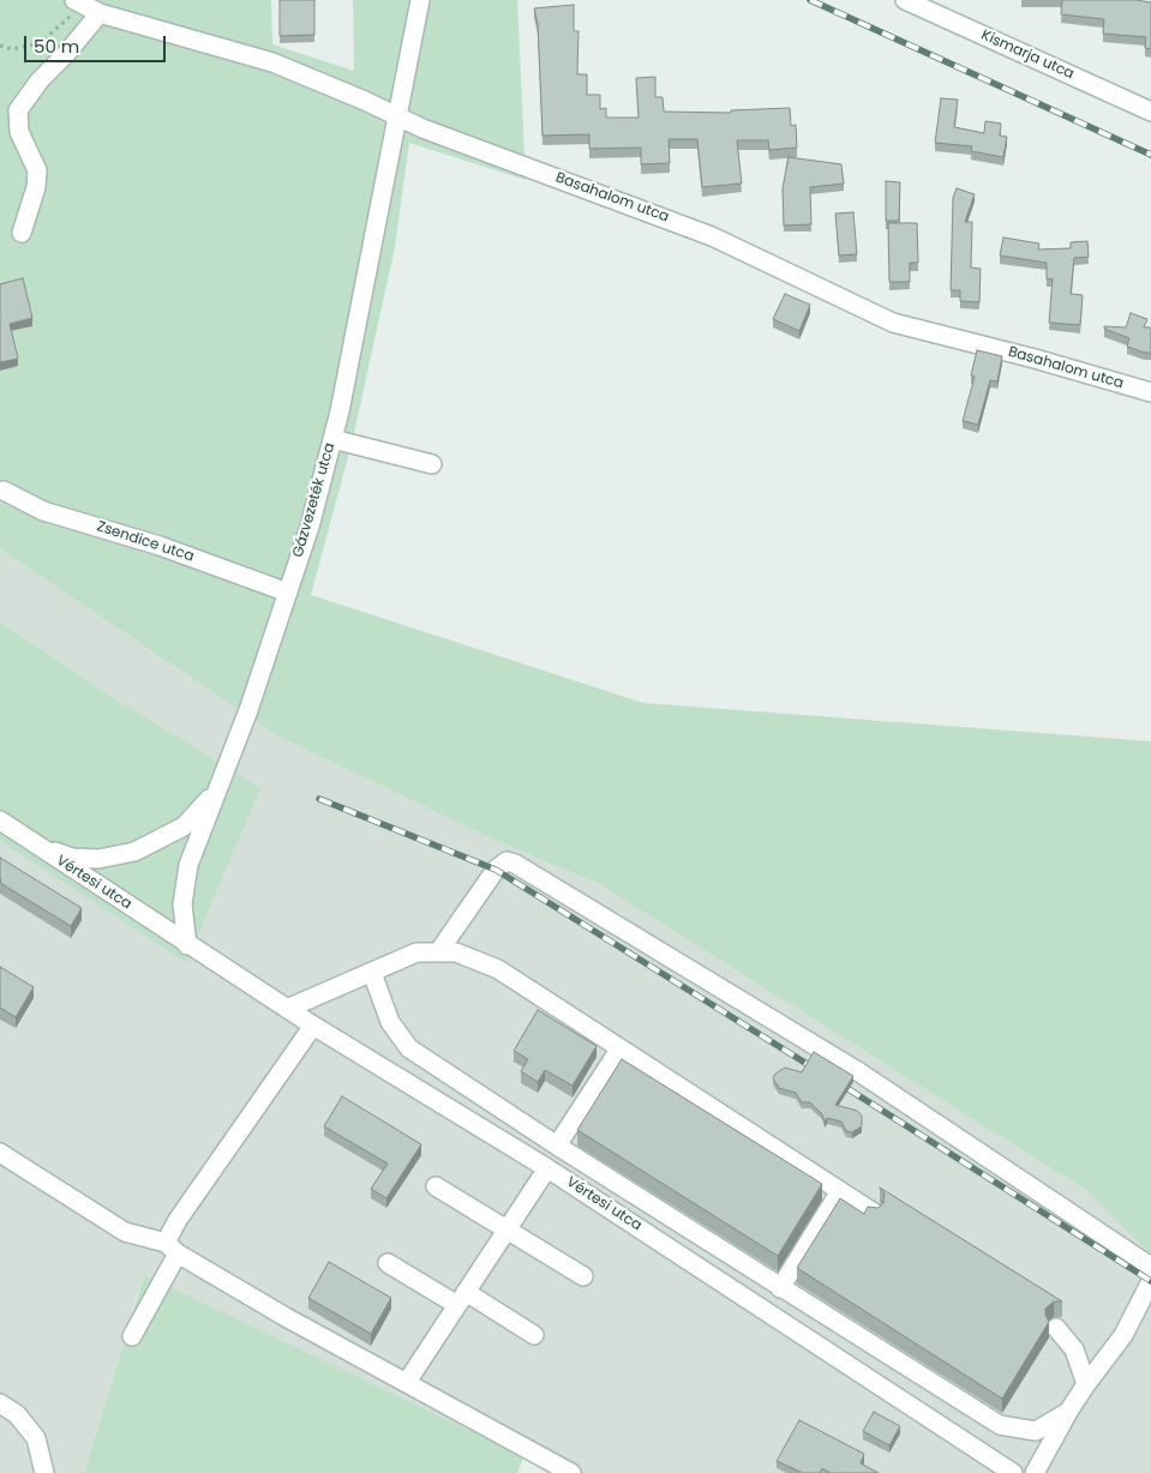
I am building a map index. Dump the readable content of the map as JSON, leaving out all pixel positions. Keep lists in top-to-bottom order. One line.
{"streets":{"street":["Kismarja utca","Basahalom utca","Gázvezeték utca","Zsendice utca","Vértesi utca"]},"crossings":[["Basahalom utca","Gázvezeték utca"],["Gázvezeték utca","Zsendice utca"],["Gázvezeték utca","Vértesi utca"]],"scale_bar":"50 m"}
